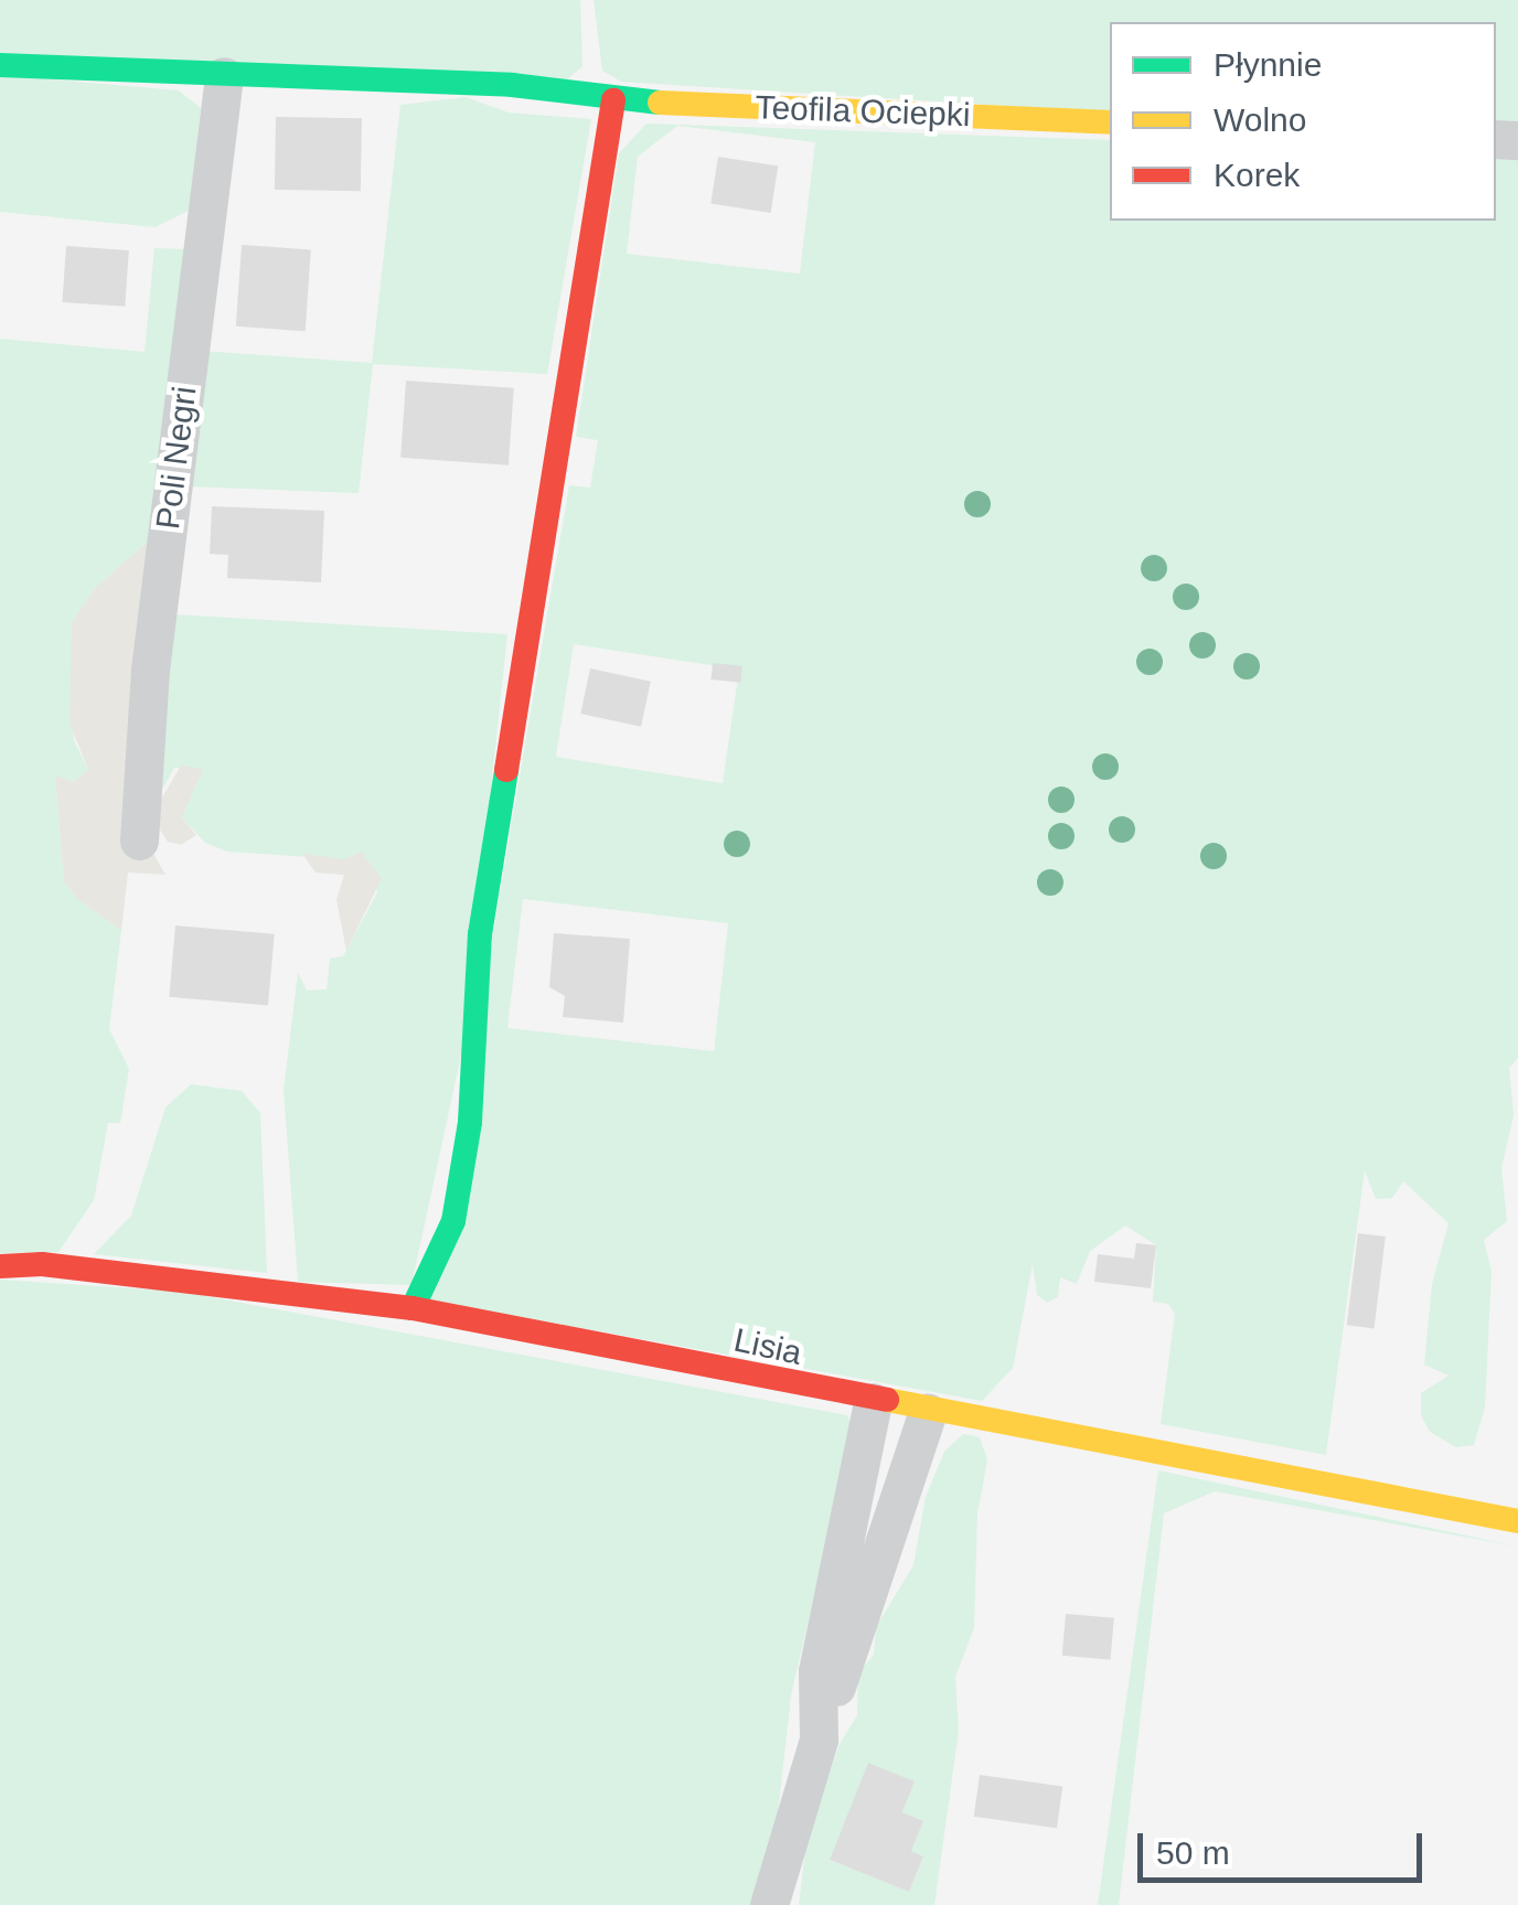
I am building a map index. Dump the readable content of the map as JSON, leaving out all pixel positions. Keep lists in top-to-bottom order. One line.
{"streets":{"street":["Teofila Ociepki","Poli Negri","Lisia"]},"crossings":[["Teofila Ociepki","Poli Negri"]],"legend":["Płynnie","Wolno","Korek"],"scale_bar":"50 m"}
